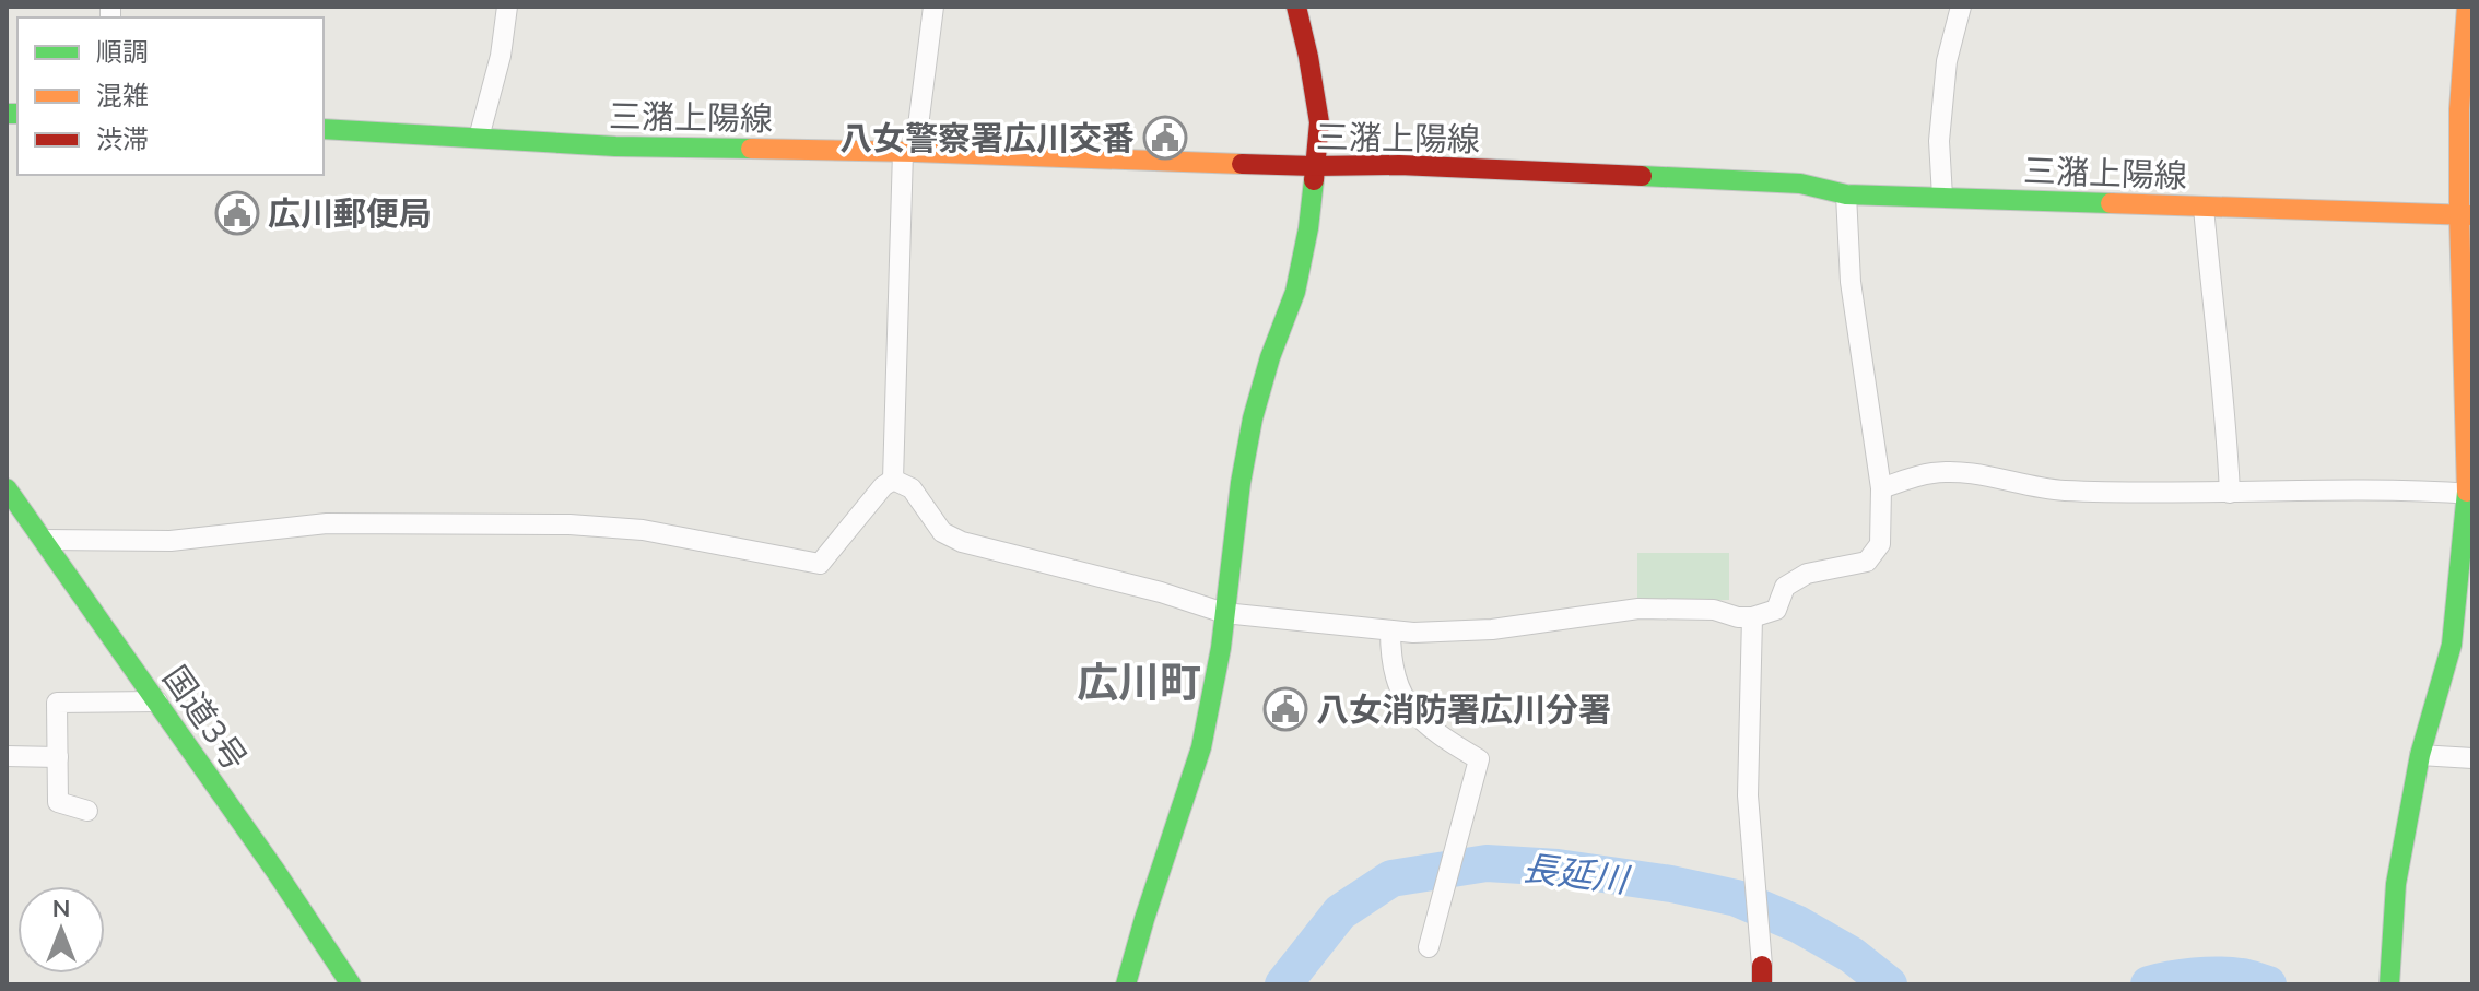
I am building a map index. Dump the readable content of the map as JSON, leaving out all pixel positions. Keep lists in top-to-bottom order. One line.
{"streets":{"main road":["三潴上陽線","国道3号"]},"districts":["広川町"],"water":["長延川"],"places":{"public building":["八女警察署広川交番","広川郵便局","八女消防署広川分署"]},"legend":["順調","混雑","渋滞"],"north":"top"}
